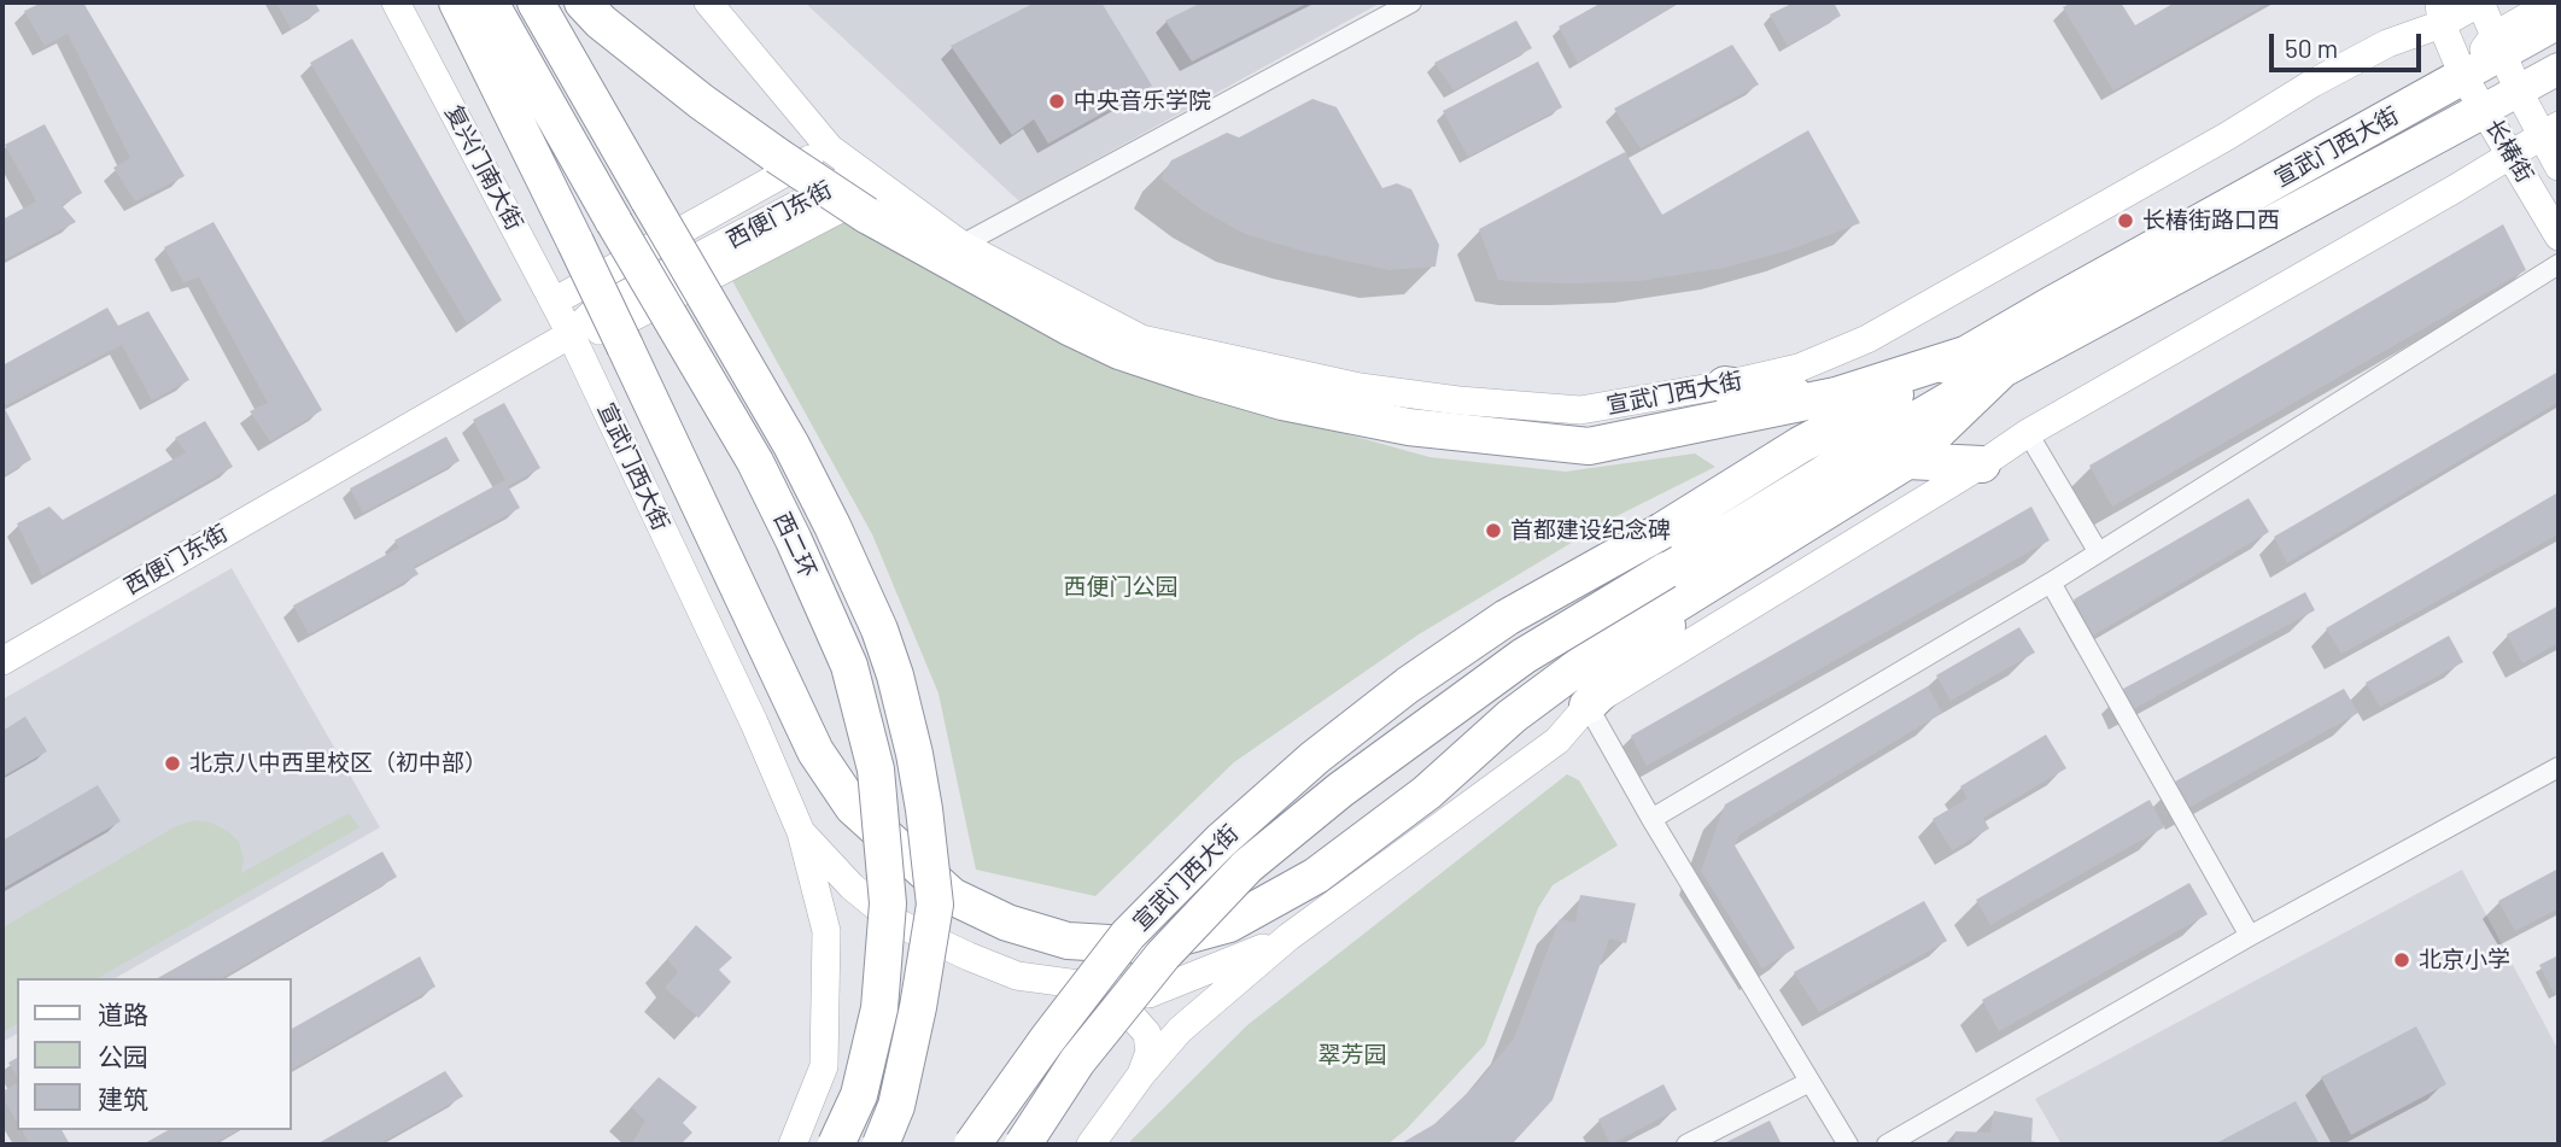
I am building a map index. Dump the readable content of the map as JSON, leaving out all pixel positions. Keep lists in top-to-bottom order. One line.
{"streets":{"highway":["宣武门西大街","西二环"],"street":["长椿街","复兴门南大街","西便门东街"]},"crossings":[["宣武门西大街","长椿街"],["宣武门西大街","复兴门南大街"],["宣武门西大街","西便门东街"],["复兴门南大街","西便门东街"]],"parks":["西便门公园","翠芳园"],"places":["中央音乐学院","长椿街路口西","首都建设纪念碑","北京八中西里校区（初中部）","北京小学"],"legend":["道路","公园","建筑"],"scale_bar":"50 m"}
